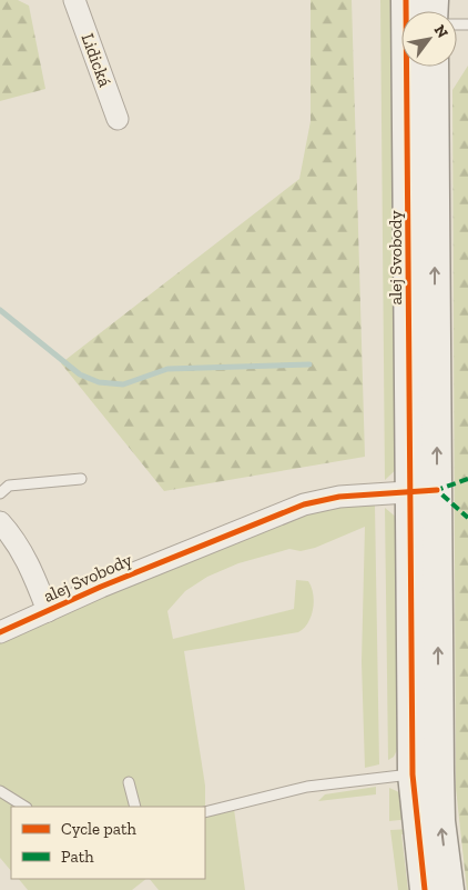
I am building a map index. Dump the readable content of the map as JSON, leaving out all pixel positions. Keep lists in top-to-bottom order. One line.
{"streets":{"street":["Lidická","alej Svobody"]},"legend":["Cycle path","Path"],"north":"top right"}
